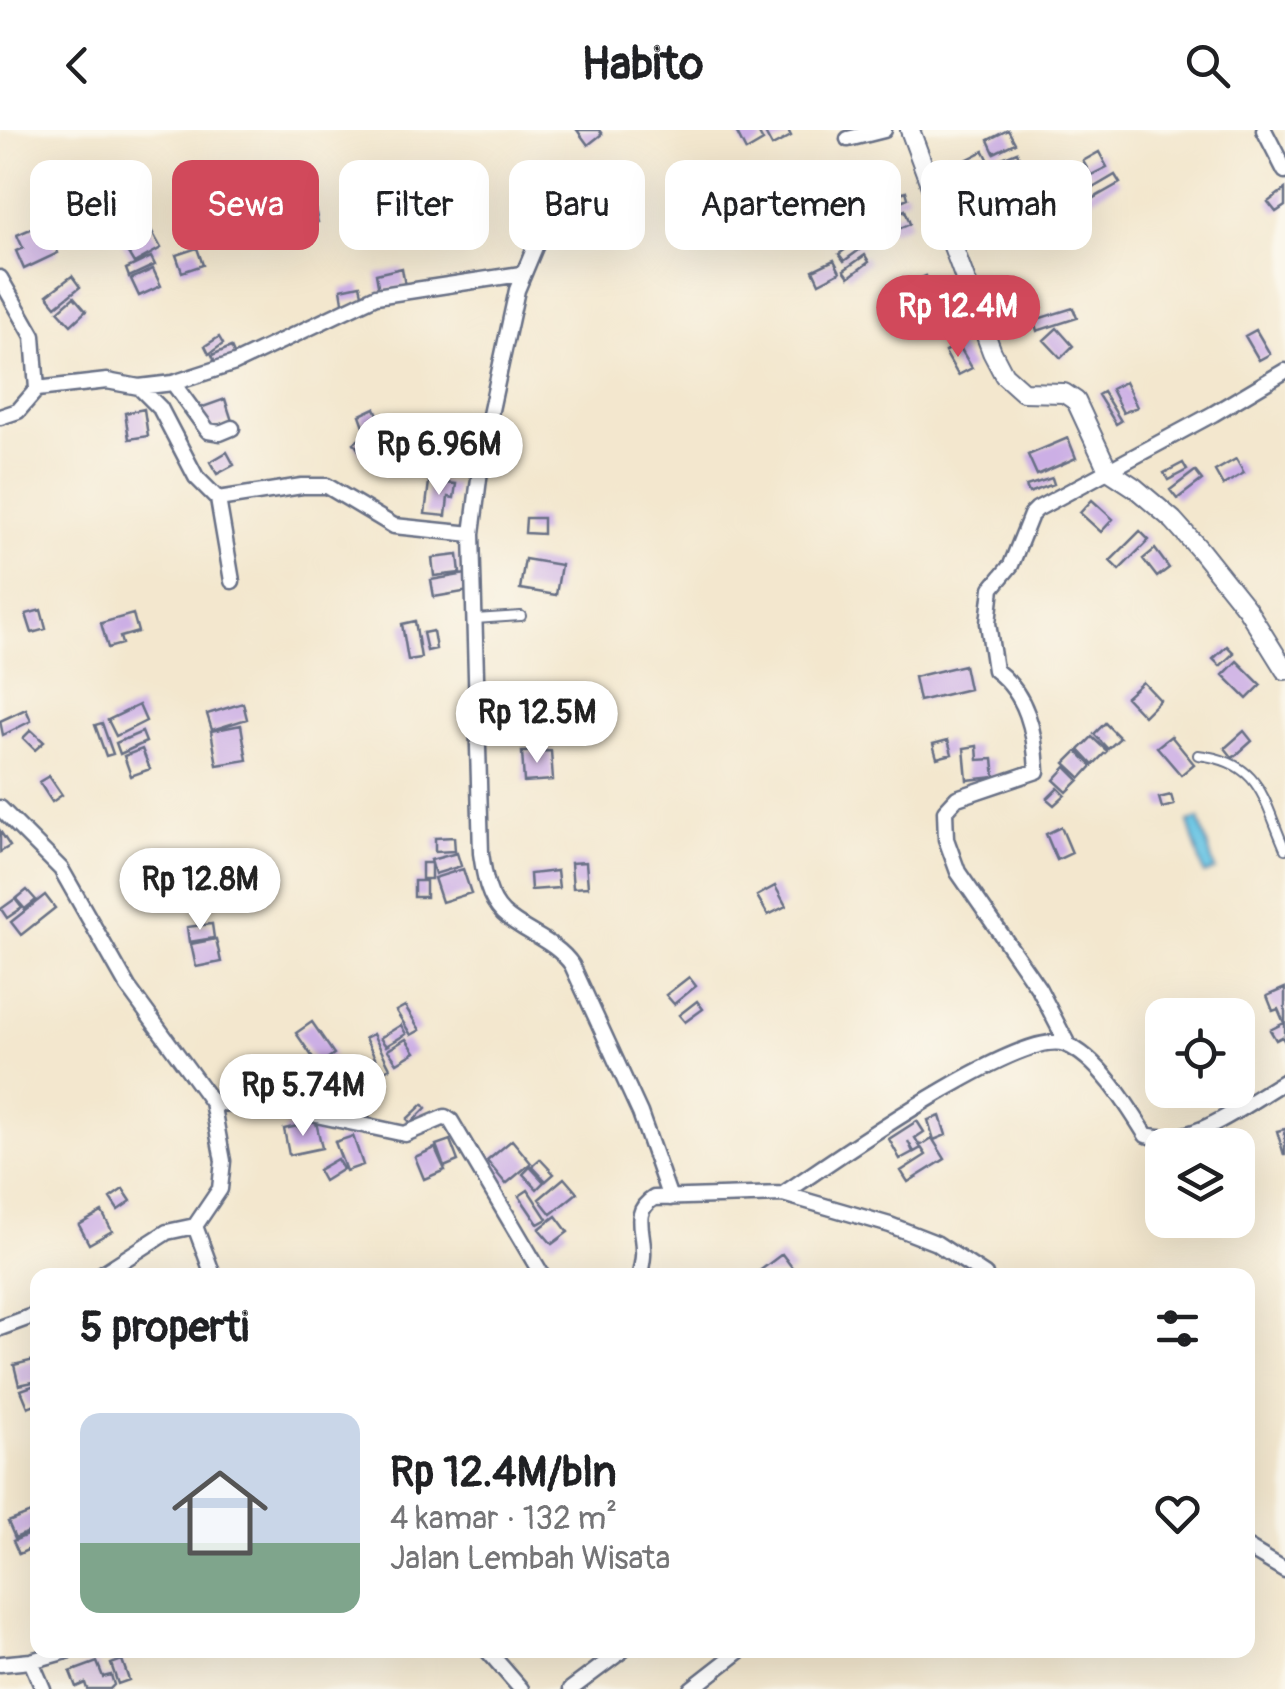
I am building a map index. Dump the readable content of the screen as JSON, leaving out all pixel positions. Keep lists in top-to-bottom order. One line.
{"page":{"header":"Habito","chip":["Beli","Sewa","Filter","Baru","Apartemen","Rumah"],"price":["Rp 12.4M","Rp 6.96M","Rp 12.5M","Rp 12.8M","Rp 5.74M"],"heading":"5 properti","list":[{"name":"Rp 12.4M/bln","note":"4 kamar · 132 m² · Jalan Lembah Wisata"}]}}
